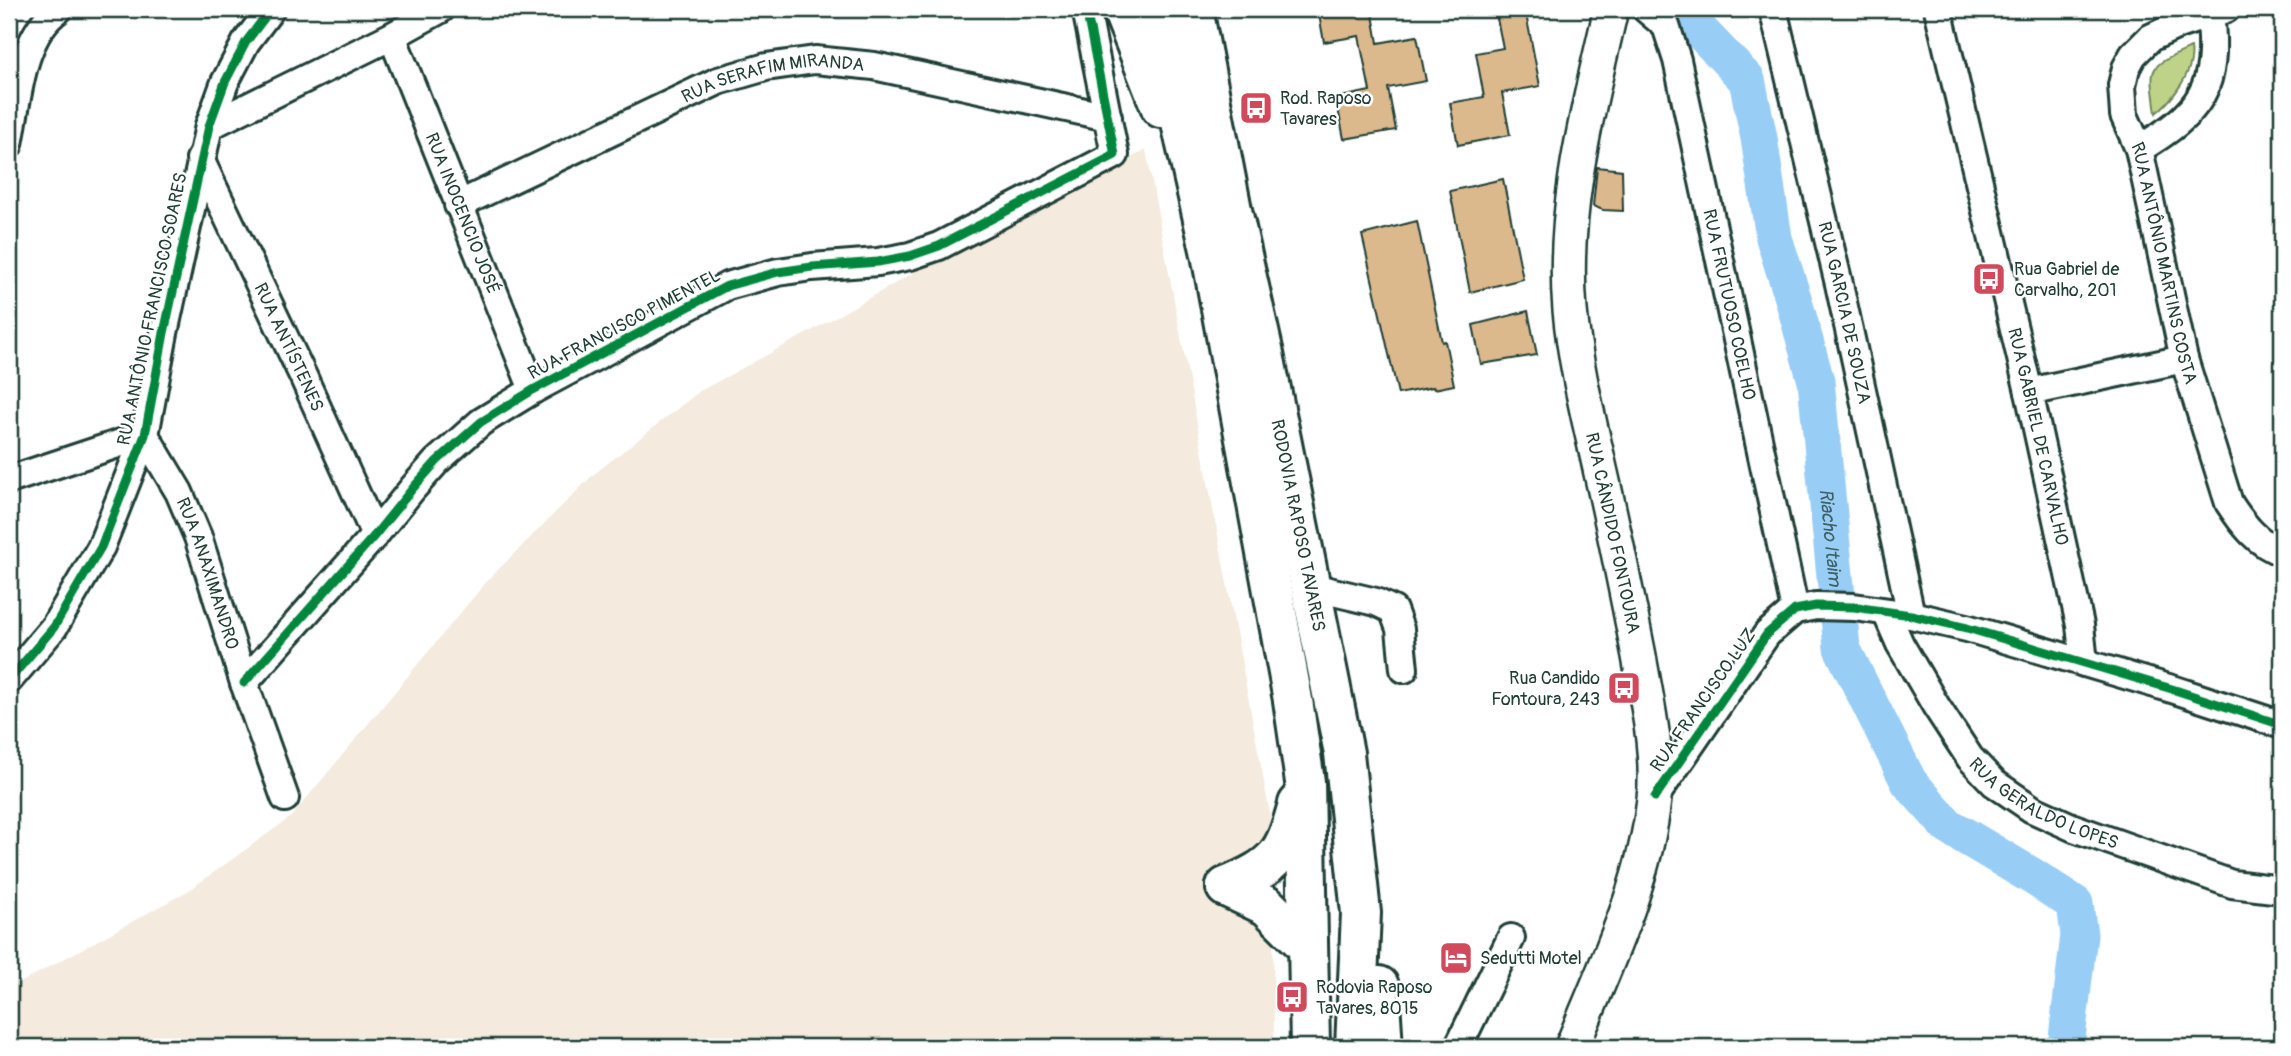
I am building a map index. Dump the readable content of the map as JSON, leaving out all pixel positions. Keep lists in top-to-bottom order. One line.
{"streets":{"highway":["RODOVIA RAPOSO TAVARES"],"main road":["RUA CÂNDIDO FONTOURA"],"street":["RUA SERAFIM MIRANDA","RUA INOCENCIO JOSÉ","RUA ANTÔNIO MARTINS COSTA","RUA FRUTUOSO COELHO","RUA ANTÔNIO FRANCISCO SOARES","RUA GARCIA DE SOUZA","RUA FRANCISCO PIMENTEL","RUA ANTÍSTENES","RUA GABRIEL DE CARVALHO","RUA ANAXIMANDRO","RUA FRANCISCO LUZ","RUA GERALDO LOPES"]},"crossings":[["RUA SERAFIM MIRANDA","RUA INOCENCIO JOSÉ"],["RUA SERAFIM MIRANDA","RUA FRANCISCO PIMENTEL"],["RUA INOCENCIO JOSÉ","RUA FRANCISCO PIMENTEL"],["RUA FRUTUOSO COELHO","RUA FRANCISCO LUZ"],["RUA ANTÔNIO FRANCISCO SOARES","RUA ANTÍSTENES"],["RUA ANTÔNIO FRANCISCO SOARES","RUA ANAXIMANDRO"],["RUA GARCIA DE SOUZA","RUA GERALDO LOPES"],["RUA FRANCISCO PIMENTEL","RUA ANTÍSTENES"],["RUA FRANCISCO PIMENTEL","RUA ANAXIMANDRO"],["RUA CÂNDIDO FONTOURA","RUA FRANCISCO LUZ"]],"water":["Riacho Itaim"],"places":{"bus stop":["Rod. Raposo Tavares","Rua Gabriel de Carvalho, 201","Rua Candido Fontoura, 243","Rodovia Raposo Tavares, 8015"],"hotel":["Sedutti Motel"]}}
